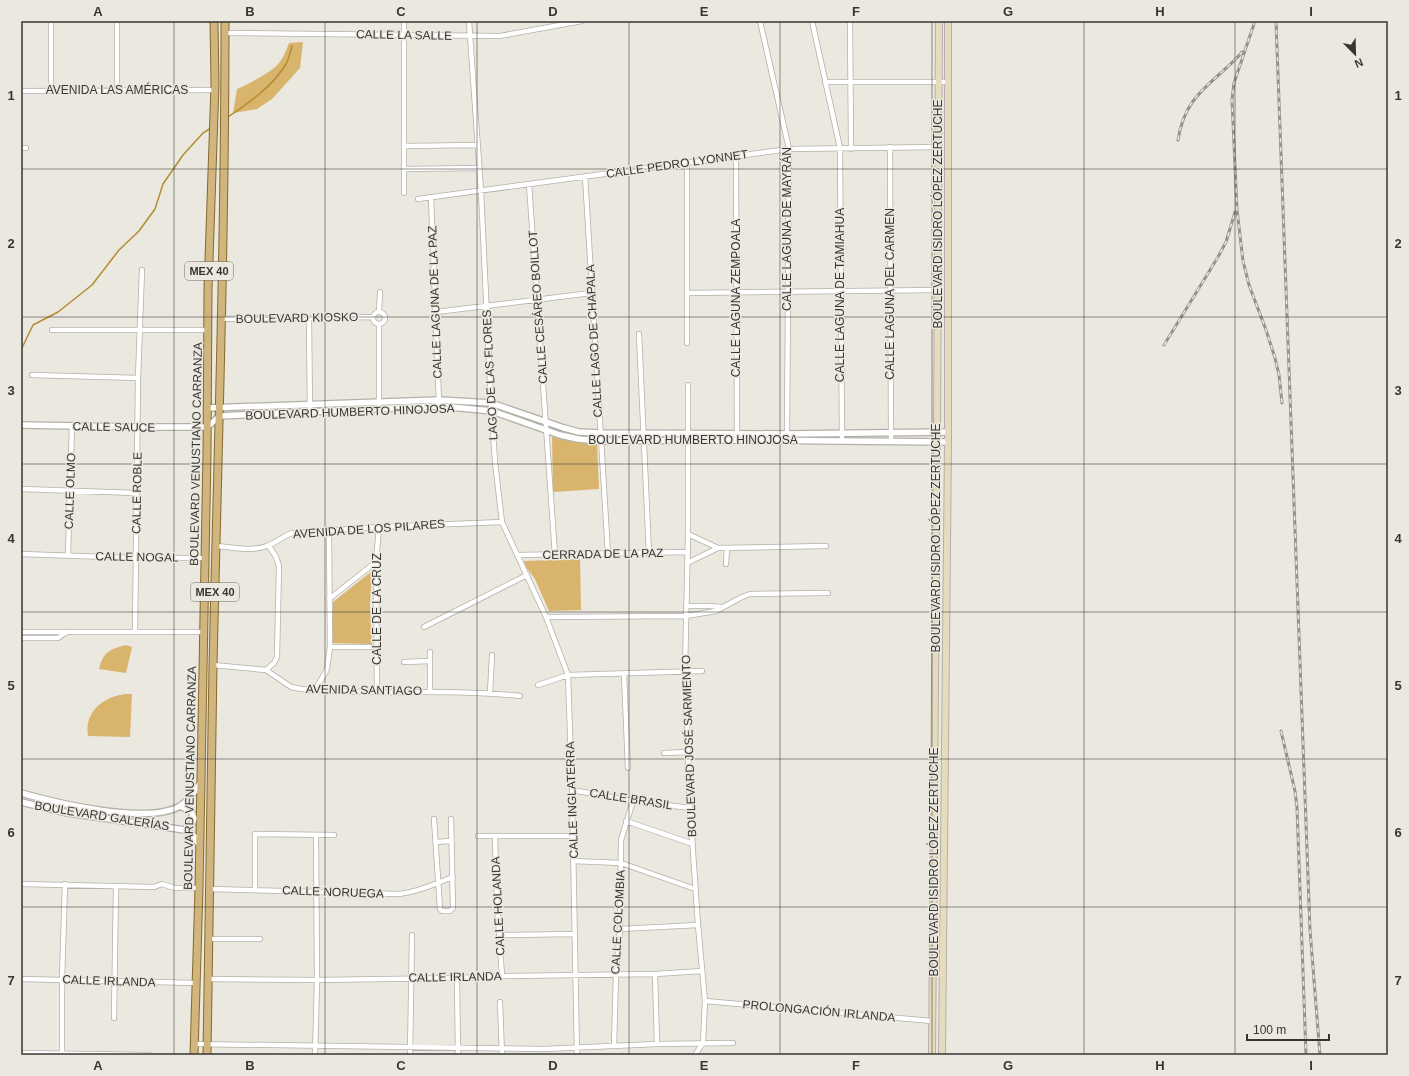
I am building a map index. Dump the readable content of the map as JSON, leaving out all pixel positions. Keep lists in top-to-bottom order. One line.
{"streets":{"main road":["BOULEVARD ISIDRO LÓPEZ ZERTUCHE","MEX 40","BOULEVARD VENUSTIANO CARRANZA"],"street":["CALLE LA SALLE","AVENIDA LAS AMÉRICAS","CALLE PEDRO LYONNET","CALLE LAGUNA DE MAYRÁN","CALLE LAGUNA DEL CARMEN","CALLE LAGUNA DE TAMIAHUA","CALLE LAGUNA ZEMPOALA","CALLE LAGUNA DE LA PAZ","CALLE CESÁREO BOILLOT","BOULEVARD KIOSKO","CALLE LAGO DE CHAPALA","LAGO DE LAS FLORES","BOULEVARD HUMBERTO HINOJOSA","CALLE SAUCE","CALLE OLMO","CALLE ROBLE","AVENIDA DE LOS PILARES","CERRADA DE LA PAZ","CALLE NOGAL","CALLE DE LA CRUZ","AVENIDA SANTIAGO","BOULEVARD JOSÉ SARMIENTO","CALLE BRASIL","CALLE INGLATERRA","BOULEVARD GALERÍAS","CALLE NORUEGA","CALLE HOLANDA","CALLE COLOMBIA","CALLE IRLANDA","PROLONGACIÓN IRLANDA"]},"crossings":[["CALLE LA SALLE","LAGO DE LAS FLORES"],["CALLE LA SALLE","BOULEVARD VENUSTIANO CARRANZA"],["AVENIDA LAS AMÉRICAS","BOULEVARD VENUSTIANO CARRANZA"],["CALLE PEDRO LYONNET","BOULEVARD ISIDRO LÓPEZ ZERTUCHE"],["CALLE PEDRO LYONNET","CALLE LAGUNA DE MAYRÁN"],["CALLE PEDRO LYONNET","CALLE LAGUNA DEL CARMEN"],["CALLE PEDRO LYONNET","CALLE LAGUNA DE TAMIAHUA"],["CALLE PEDRO LYONNET","CALLE LAGUNA ZEMPOALA"],["CALLE PEDRO LYONNET","CALLE LAGUNA DE LA PAZ"],["CALLE PEDRO LYONNET","CALLE CESÁREO BOILLOT"],["CALLE PEDRO LYONNET","CALLE LAGO DE CHAPALA"],["CALLE PEDRO LYONNET","LAGO DE LAS FLORES"],["BOULEVARD ISIDRO LÓPEZ ZERTUCHE","BOULEVARD HUMBERTO HINOJOSA"],["BOULEVARD ISIDRO LÓPEZ ZERTUCHE","PROLONGACIÓN IRLANDA"],["CALLE LAGUNA DE MAYRÁN","BOULEVARD HUMBERTO HINOJOSA"],["CALLE LAGUNA DEL CARMEN","BOULEVARD HUMBERTO HINOJOSA"],["CALLE LAGUNA DE TAMIAHUA","BOULEVARD HUMBERTO HINOJOSA"],["CALLE LAGUNA ZEMPOALA","BOULEVARD HUMBERTO HINOJOSA"],["CALLE LAGUNA DE LA PAZ","BOULEVARD HUMBERTO HINOJOSA"],["CALLE CESÁREO BOILLOT","BOULEVARD HUMBERTO HINOJOSA"],["CALLE CESÁREO BOILLOT","CERRADA DE LA PAZ"],["BOULEVARD KIOSKO","BOULEVARD VENUSTIANO CARRANZA"],["CALLE LAGO DE CHAPALA","BOULEVARD HUMBERTO HINOJOSA"],["CALLE LAGO DE CHAPALA","CERRADA DE LA PAZ"],["LAGO DE LAS FLORES","BOULEVARD HUMBERTO HINOJOSA"],["LAGO DE LAS FLORES","AVENIDA DE LOS PILARES"],["LAGO DE LAS FLORES","CERRADA DE LA PAZ"],["LAGO DE LAS FLORES","CALLE INGLATERRA"],["BOULEVARD HUMBERTO HINOJOSA","BOULEVARD VENUSTIANO CARRANZA"],["BOULEVARD HUMBERTO HINOJOSA","BOULEVARD JOSÉ SARMIENTO"],["CALLE SAUCE","BOULEVARD VENUSTIANO CARRANZA"],["CALLE SAUCE","CALLE OLMO"],["CALLE SAUCE","CALLE ROBLE"],["BOULEVARD VENUSTIANO CARRANZA","AVENIDA DE LOS PILARES"],["BOULEVARD VENUSTIANO CARRANZA","CALLE NOGAL"],["BOULEVARD VENUSTIANO CARRANZA","AVENIDA SANTIAGO"],["BOULEVARD VENUSTIANO CARRANZA","BOULEVARD GALERÍAS"],["BOULEVARD VENUSTIANO CARRANZA","CALLE NORUEGA"],["BOULEVARD VENUSTIANO CARRANZA","CALLE IRLANDA"],["CALLE OLMO","CALLE NOGAL"],["CALLE ROBLE","CALLE NOGAL"],["AVENIDA DE LOS PILARES","CALLE DE LA CRUZ"],["CERRADA DE LA PAZ","BOULEVARD JOSÉ SARMIENTO"],["CERRADA DE LA PAZ","CALLE INGLATERRA"],["CALLE DE LA CRUZ","AVENIDA SANTIAGO"],["BOULEVARD JOSÉ SARMIENTO","CALLE BRASIL"],["BOULEVARD JOSÉ SARMIENTO","CALLE IRLANDA"],["BOULEVARD JOSÉ SARMIENTO","PROLONGACIÓN IRLANDA"],["CALLE BRASIL","CALLE INGLATERRA"],["CALLE BRASIL","CALLE COLOMBIA"],["CALLE INGLATERRA","CALLE IRLANDA"],["CALLE HOLANDA","CALLE IRLANDA"],["CALLE COLOMBIA","CALLE IRLANDA"]],"scale_bar":"100 m","north":"bottom right","grid":{"columns":["A","B","C","D","E","F","G","H","I"],"rows":["1","2","3","4","5","6","7"]}}
